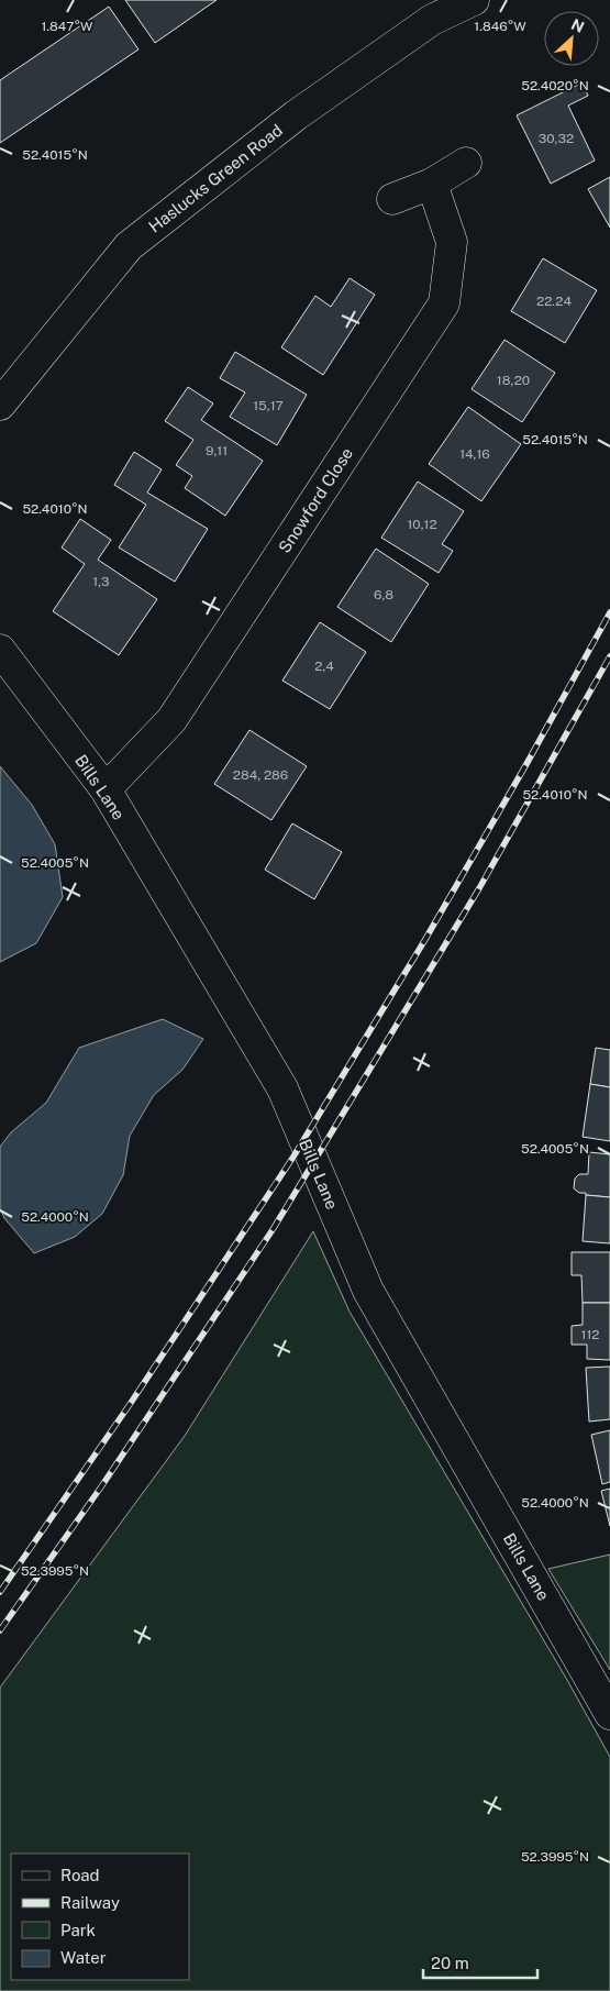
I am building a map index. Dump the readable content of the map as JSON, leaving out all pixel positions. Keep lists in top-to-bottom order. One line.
{"streets":{"street":["Haslucks Green Road","Snowford Close","Bills Lane"]},"crossings":[["Snowford Close","Bills Lane"]],"house_numbers":["30,32","22.24","18,20","15,17","9,11","14,16","10,12","1,3","6,8","2,4","284, 286","112"],"legend":["Road","Railway","Park","Water"],"scale_bar":"20 m","north":"top right","coordinates":["1.847°W","1.846°W","52.4020°N","52.4015°N","52.4010°N","52.4005°N","52.4000°N","52.3995°N"]}
